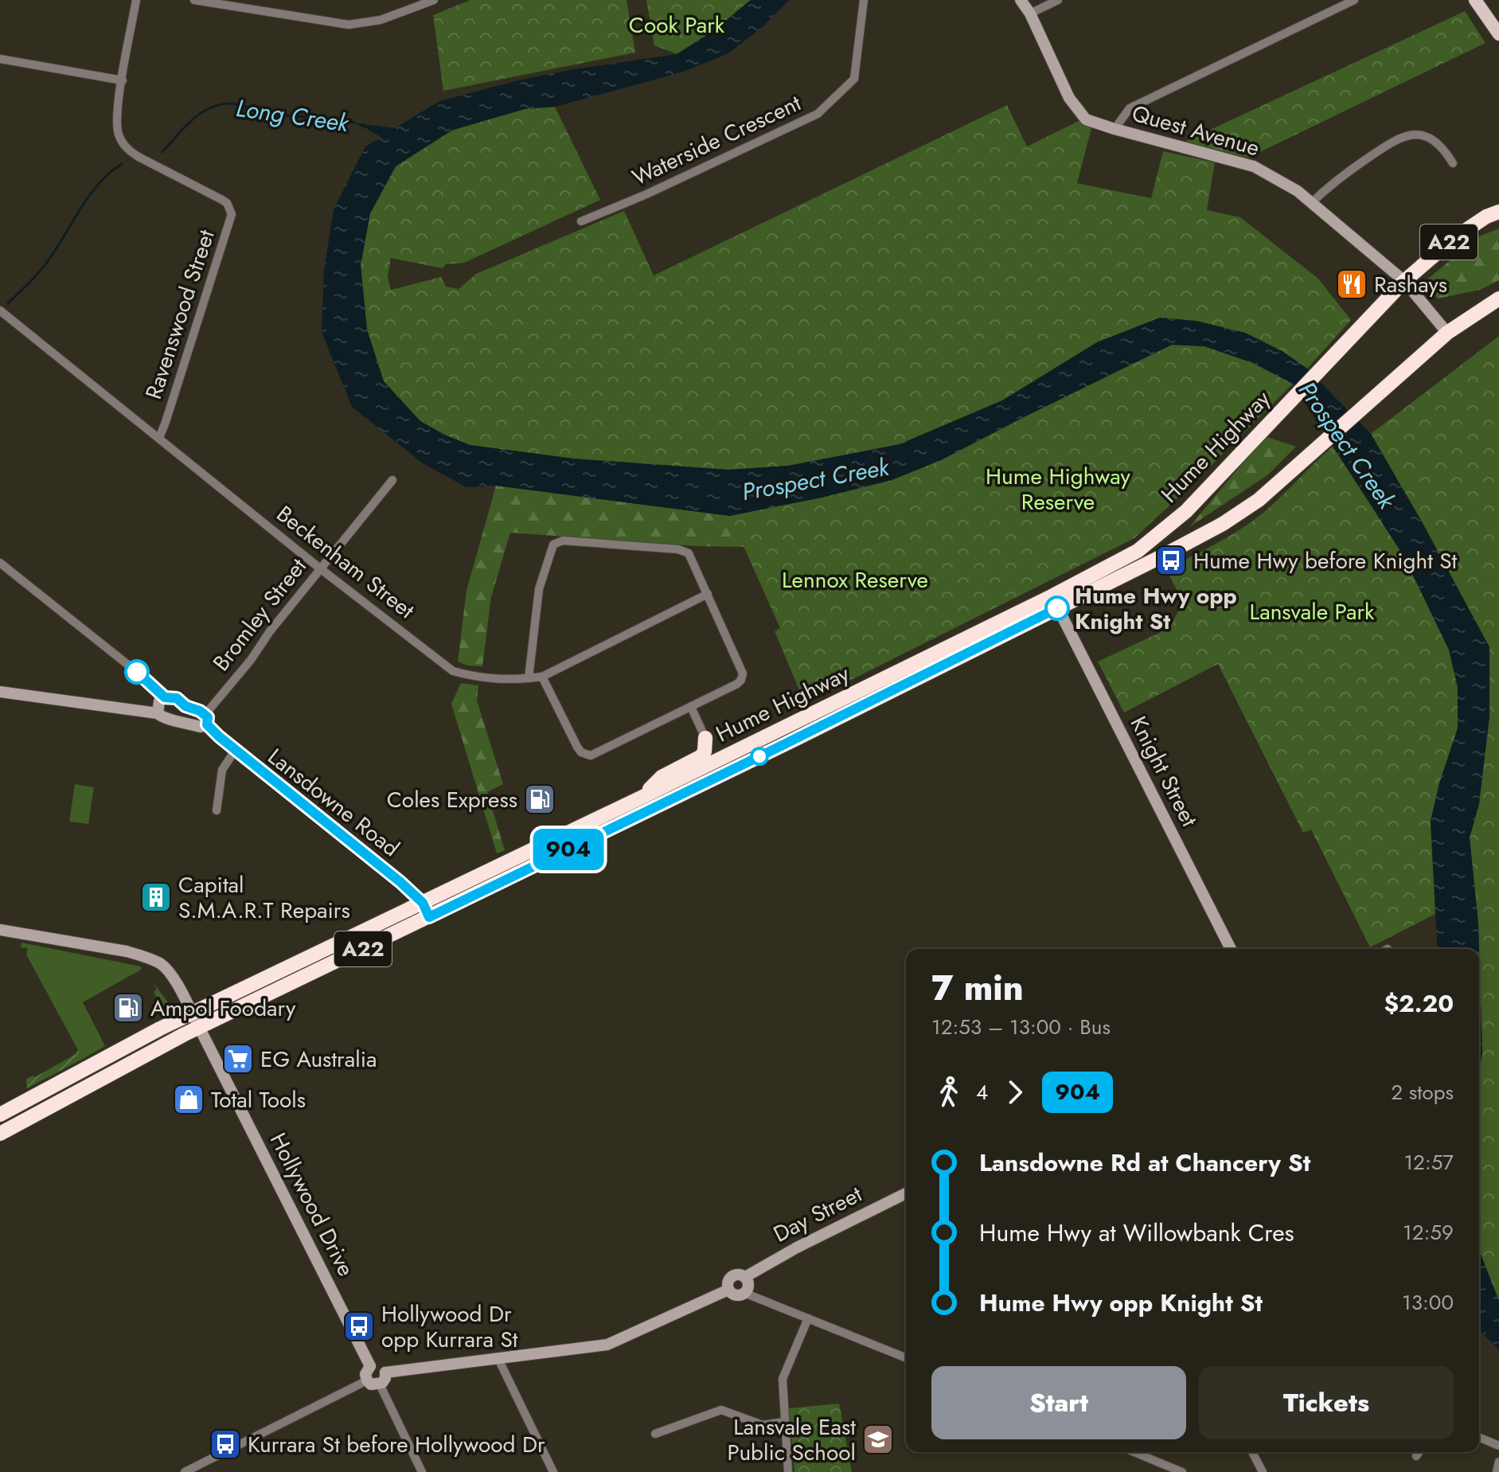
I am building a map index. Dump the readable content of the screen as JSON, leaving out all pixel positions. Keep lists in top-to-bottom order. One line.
{"streets":{"highway":["A22","Hume Highway"],"street":["Quest Avenue","Waterside Crescent","Ravenswood Street","Beckenham Street","Bromley Street","Knight Street","Lansdowne Road","Hollywood Drive","Day Street"]},"crossings":[["Quest Avenue","Hume Highway"],["Ravenswood Street","Beckenham Street"],["Hume Highway","Knight Street"],["Hume Highway","Lansdowne Road"],["Hume Highway","Hollywood Drive"],["Beckenham Street","Bromley Street"],["Bromley Street","Lansdowne Road"]],"water":["Long Creek","Prospect Creek"],"parks":["Cook Park","Hume Highway Reserve","Lennox Reserve","Lansvale Park"],"places":{"restaurant":["Rashays"],"bus stop":["Hume Hwy before Knight St","Hollywood Dr opp Kurrara St","Kurrara St before Hollywood Dr"],"other":["Hume Hwy opp Knight St"],"fuel station":["Coles Express","Ampol Foodary"],"building":["Capital S.M.A.R.T Repairs"],"supermarket":["EG Australia"],"shop":["Total Tools"],"school or university":["Lansvale East Public School"]},"lines":["bus line 904"],"page":{"on_map":"904","heading":["7 min","12:53 – 13:00 · Bus","$2.20"],"legs":["4","904","2 stops"],"list":[{"name":"Lansdowne Rd at Chancery St","value":"12:57"},{"name":"Hume Hwy at Willowbank Cres","value":"12:59"},{"name":"Hume Hwy opp Knight St","value":"13:00"}],"buttons":["Start","Tickets"]}}
